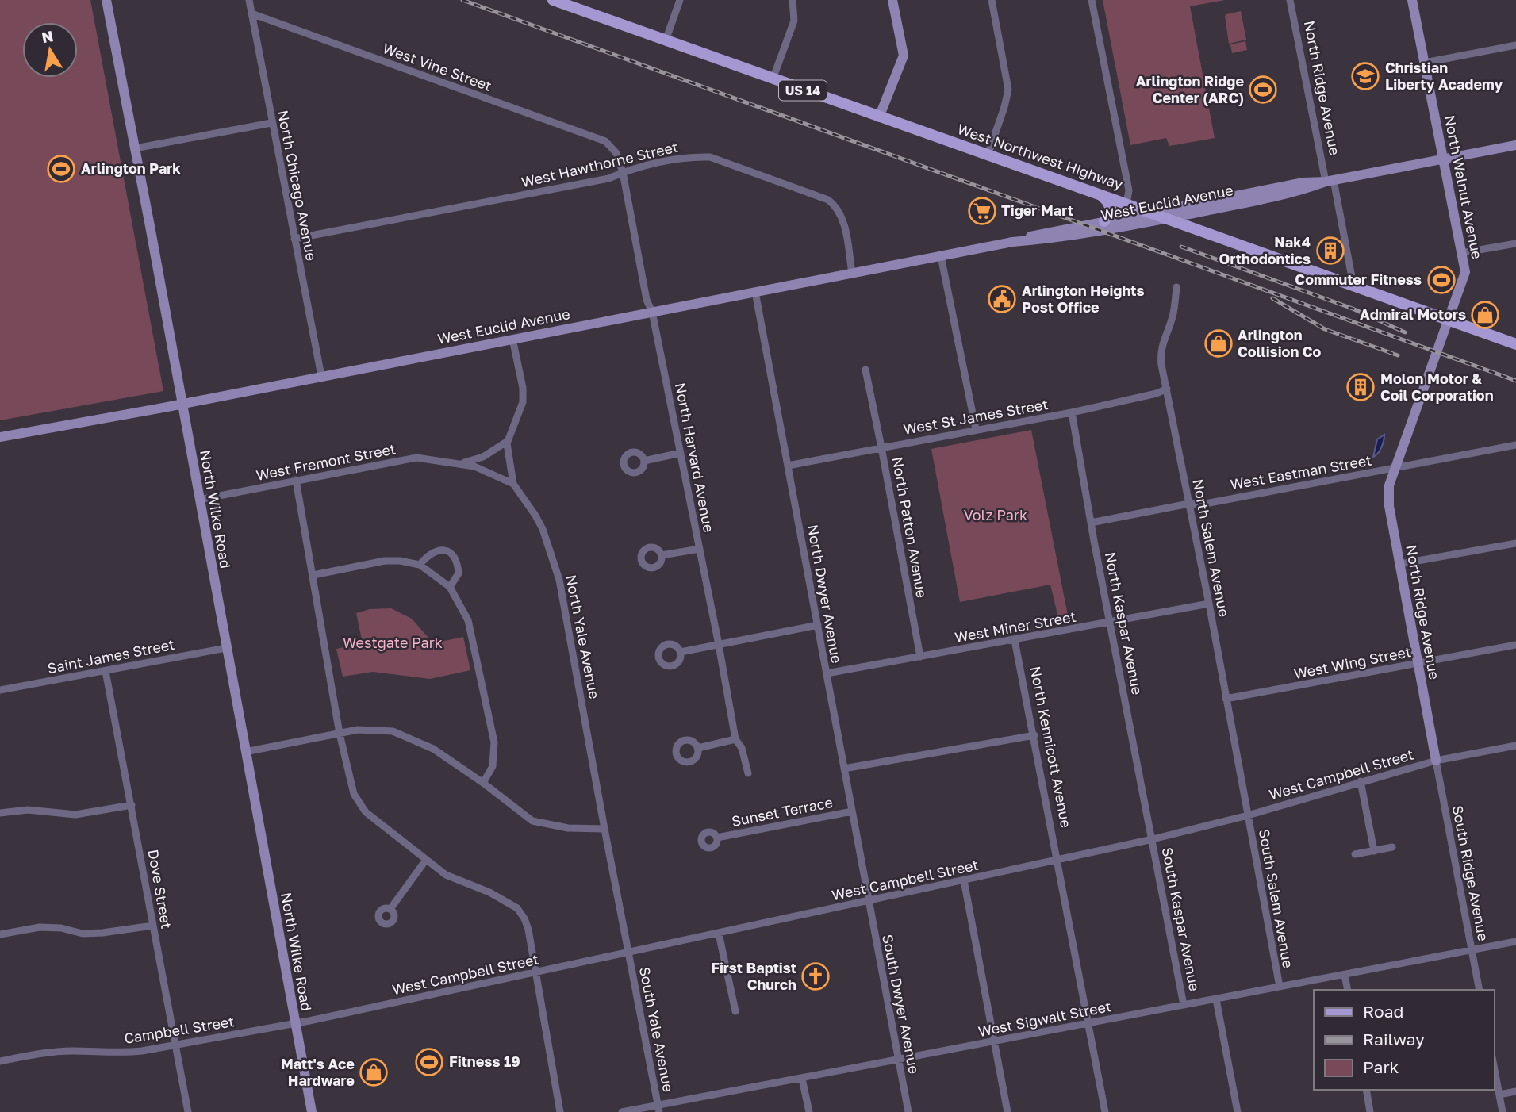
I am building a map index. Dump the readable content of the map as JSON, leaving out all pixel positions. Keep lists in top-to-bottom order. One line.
{"streets":{"main road":["North Ridge Avenue","US 14","West Northwest Highway","North Walnut Avenue","West Euclid Avenue","North Wilke Road"],"street":["West Vine Street","West Hawthorne Street","North Chicago Avenue","West St James Street","North Harvard Avenue","West Fremont Street","West Eastman Street","North Patton Avenue","North Salem Avenue","North Dwyer Avenue","North Kaspar Avenue","West Miner Street","North Yale Avenue","Saint James Street","West Wing Street","North Kennicott Avenue","West Campbell Street","Sunset Terrace","South Ridge Avenue","Dove Street","South Salem Avenue","South Kaspar Avenue","South Dwyer Avenue","West Sigwalt Street","South Yale Avenue","Campbell Street"]},"crossings":[["West Vine Street","North Chicago Avenue"],["West Vine Street","North Harvard Avenue"],["North Ridge Avenue","West Northwest Highway"],["North Ridge Avenue","North Walnut Avenue"],["North Ridge Avenue","West Euclid Avenue"],["North Ridge Avenue","West Eastman Street"],["North Ridge Avenue","West Wing Street"],["North Ridge Avenue","West Campbell Street"],["North Ridge Avenue","South Ridge Avenue"],["West Northwest Highway","North Walnut Avenue"],["West Northwest Highway","West Euclid Avenue"],["West Hawthorne Street","North Chicago Avenue"],["West Hawthorne Street","West Euclid Avenue"],["West Hawthorne Street","North Harvard Avenue"],["North Chicago Avenue","West Euclid Avenue"],["North Walnut Avenue","West Euclid Avenue"],["North Walnut Avenue","West Eastman Street"],["West Euclid Avenue","North Harvard Avenue"],["West Euclid Avenue","North Wilke Road"],["West Euclid Avenue","North Dwyer Avenue"],["West Euclid Avenue","North Yale Avenue"],["West St James Street","North Patton Avenue"],["West St James Street","North Salem Avenue"],["West St James Street","North Dwyer Avenue"],["West St James Street","North Kaspar Avenue"],["West Fremont Street","North Wilke Road"],["West Fremont Street","North Yale Avenue"],["West Eastman Street","North Salem Avenue"],["West Eastman Street","North Kaspar Avenue"],["North Wilke Road","Saint James Street"],["North Wilke Road","West Campbell Street"],["North Wilke Road","Campbell Street"],["North Patton Avenue","West Miner Street"],["North Salem Avenue","West Miner Street"],["North Salem Avenue","West Wing Street"],["North Salem Avenue","West Campbell Street"],["North Salem Avenue","South Salem Avenue"],["North Dwyer Avenue","West Miner Street"],["North Dwyer Avenue","West Campbell Street"],["North Dwyer Avenue","Sunset Terrace"],["North Dwyer Avenue","South Dwyer Avenue"],["North Kaspar Avenue","West Miner Street"],["North Kaspar Avenue","West Campbell Street"],["North Kaspar Avenue","South Kaspar Avenue"],["West Miner Street","North Kennicott Avenue"],["North Yale Avenue","West Campbell Street"],["North Yale Avenue","South Yale Avenue"],["Saint James Street","Dove Street"],["North Kennicott Avenue","West Campbell Street"],["North Kennicott Avenue","West Sigwalt Street"],["West Campbell Street","South Ridge Avenue"],["West Campbell Street","South Salem Avenue"],["West Campbell Street","South Kaspar Avenue"],["West Campbell Street","South Dwyer Avenue"],["West Campbell Street","South Yale Avenue"],["West Campbell Street","Campbell Street"],["South Ridge Avenue","West Sigwalt Street"],["Dove Street","Campbell Street"],["South Salem Avenue","West Sigwalt Street"],["South Kaspar Avenue","West Sigwalt Street"],["South Dwyer Avenue","West Sigwalt Street"],["West Sigwalt Street","South Yale Avenue"]],"parks":["Volz Park","Westgate Park"],"places":{"school or university":["Christian Liberty Academy"],"sports":["Arlington Ridge Center (ARC)","Arlington Park","Commuter Fitness","Fitness 19"],"supermarket":["Tiger Mart"],"building":["Nak4 Orthodontics","Molon Motor & Coil Corporation"],"public building":["Arlington Heights Post Office"],"shop":["Admiral Motors","Arlington Collision Co","Matt's Ace Hardware"],"church":["First Baptist Church"]},"legend":["Road","Railway","Park"],"north":"top"}
